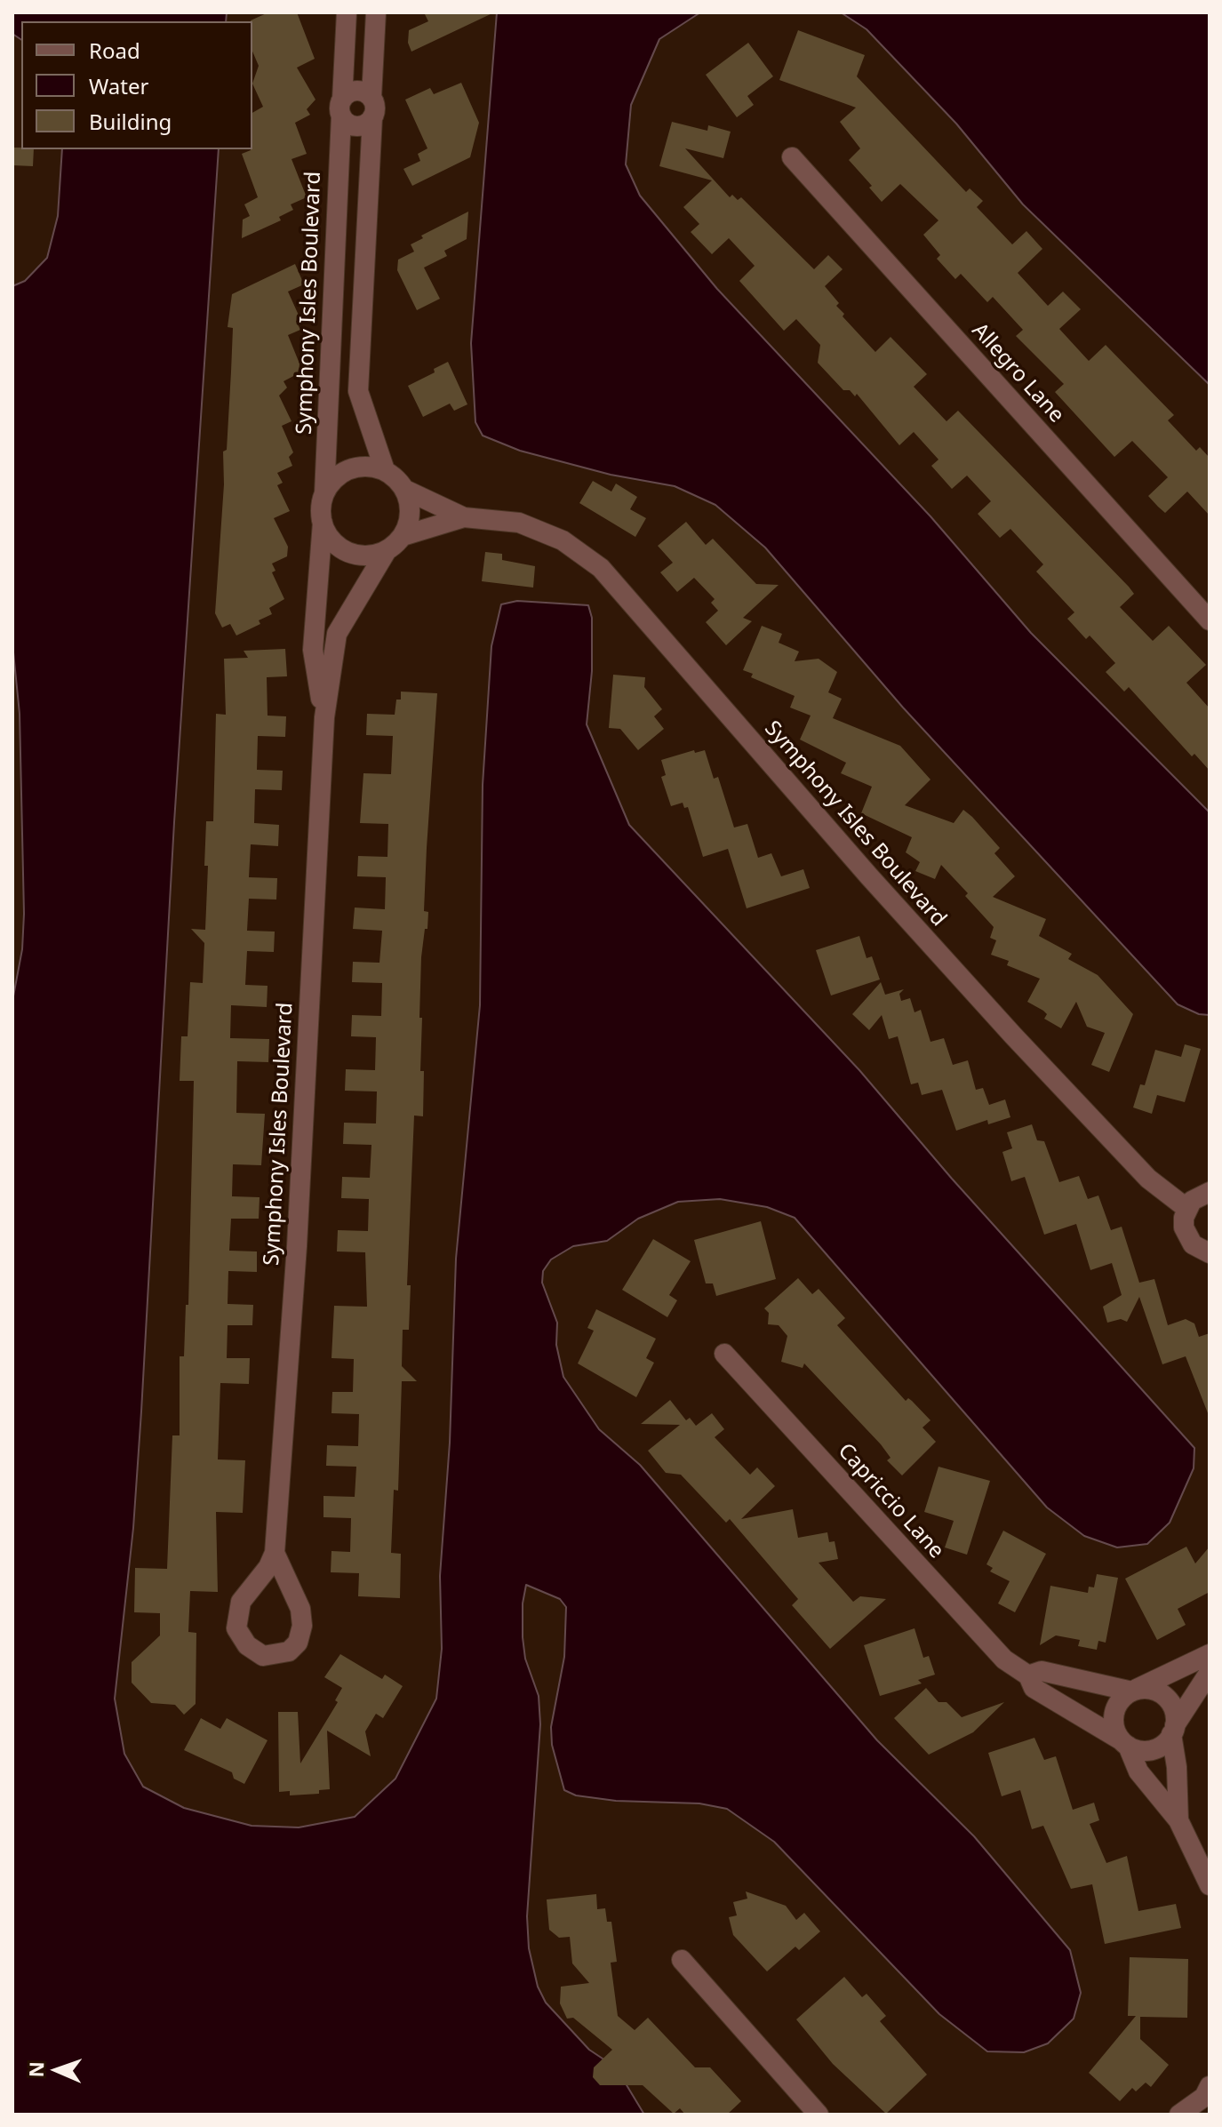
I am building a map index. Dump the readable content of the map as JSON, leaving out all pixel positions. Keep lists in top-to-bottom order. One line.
{"streets":{"street":["Symphony Isles Boulevard","Allegro Lane","Capriccio Lane"]},"legend":["Road","Water","Building"],"north":"left"}
